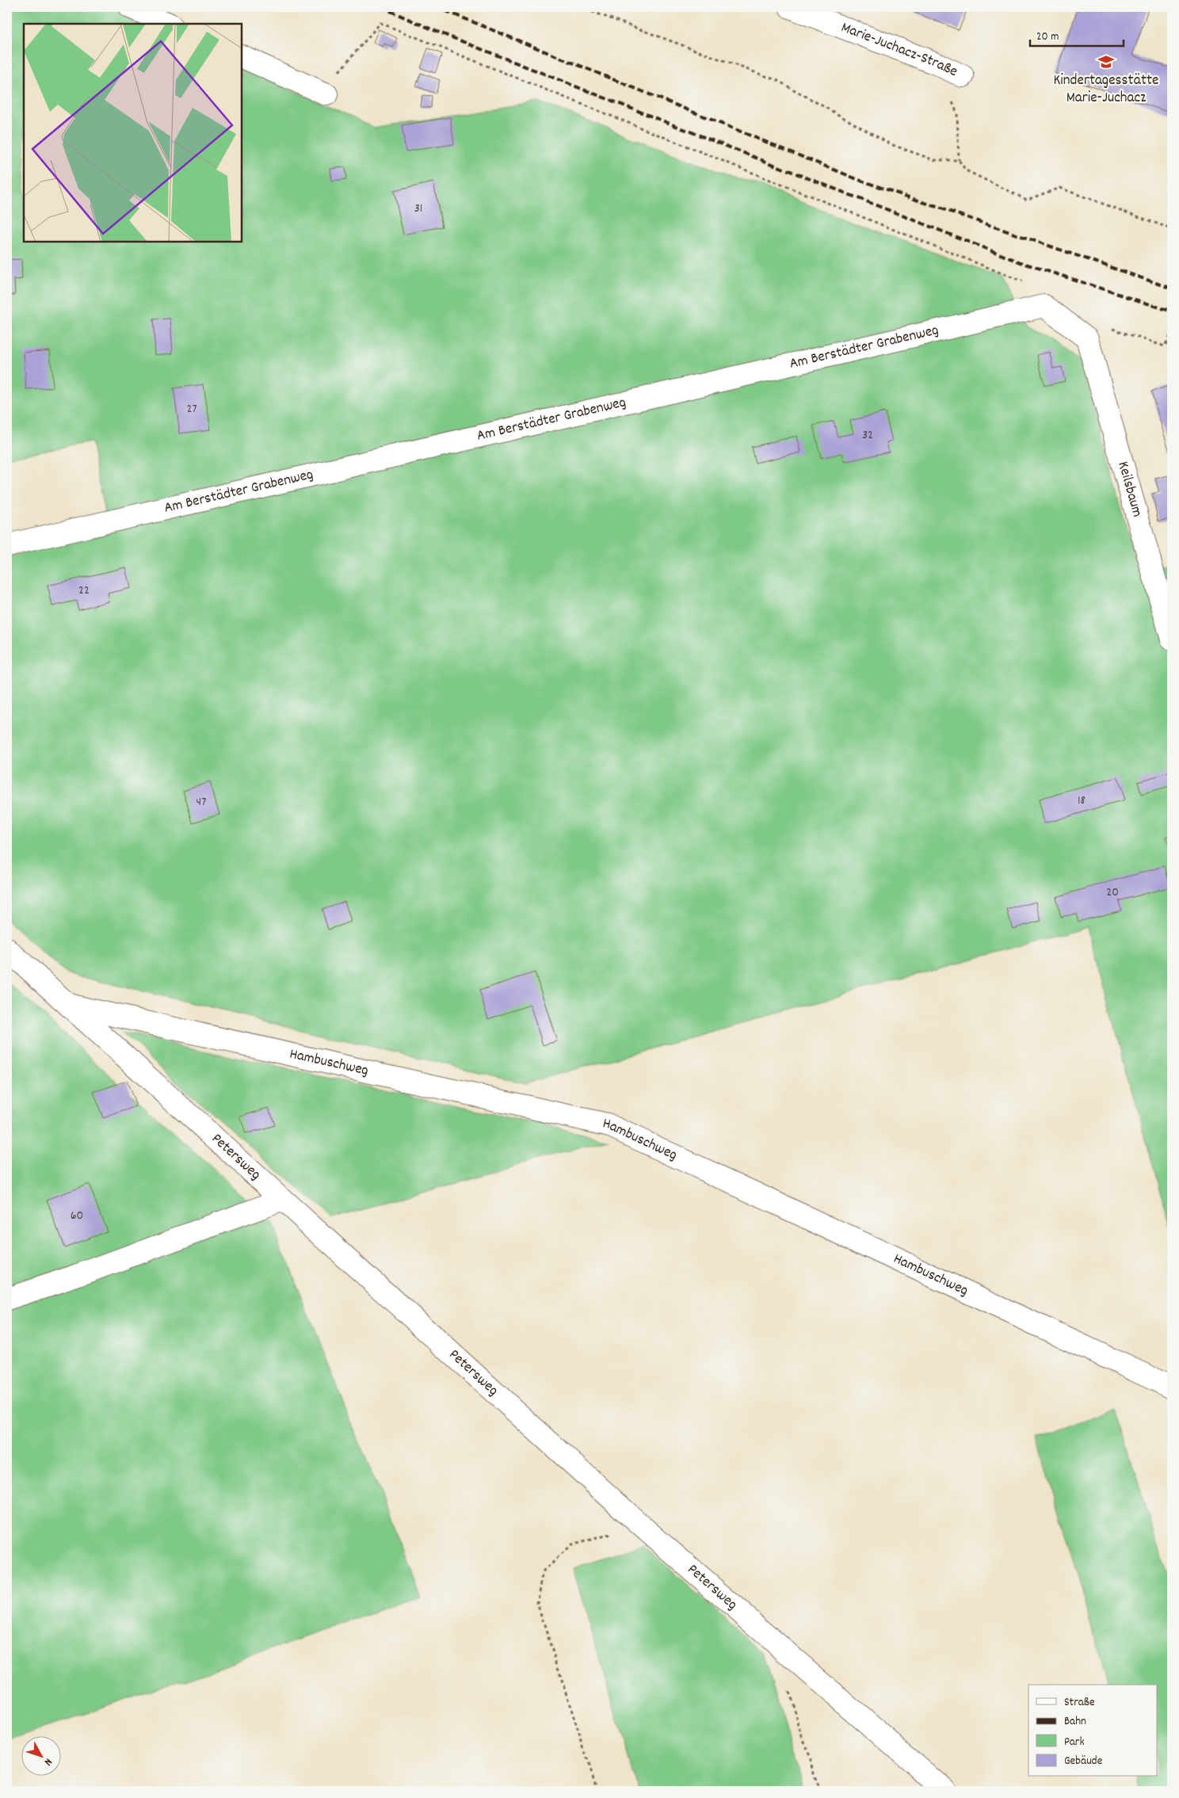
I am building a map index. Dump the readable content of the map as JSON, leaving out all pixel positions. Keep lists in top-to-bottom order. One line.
{"streets":{"street":["Marie-Juchacz-Straße","Am Berstädter Grabenweg","Keilsbaum","Hambuschweg","Petersweg"]},"crossings":[["Am Berstädter Grabenweg","Keilsbaum"],["Hambuschweg","Petersweg"]],"places":{"school or university":["Kindertagesstätte Marie-Juchacz"]},"house_numbers":["31","27","32","22","18","47","20","60"],"legend":["Straße","Bahn","Park","Gebäude"],"scale_bar":"20 m","north":"bottom right"}
